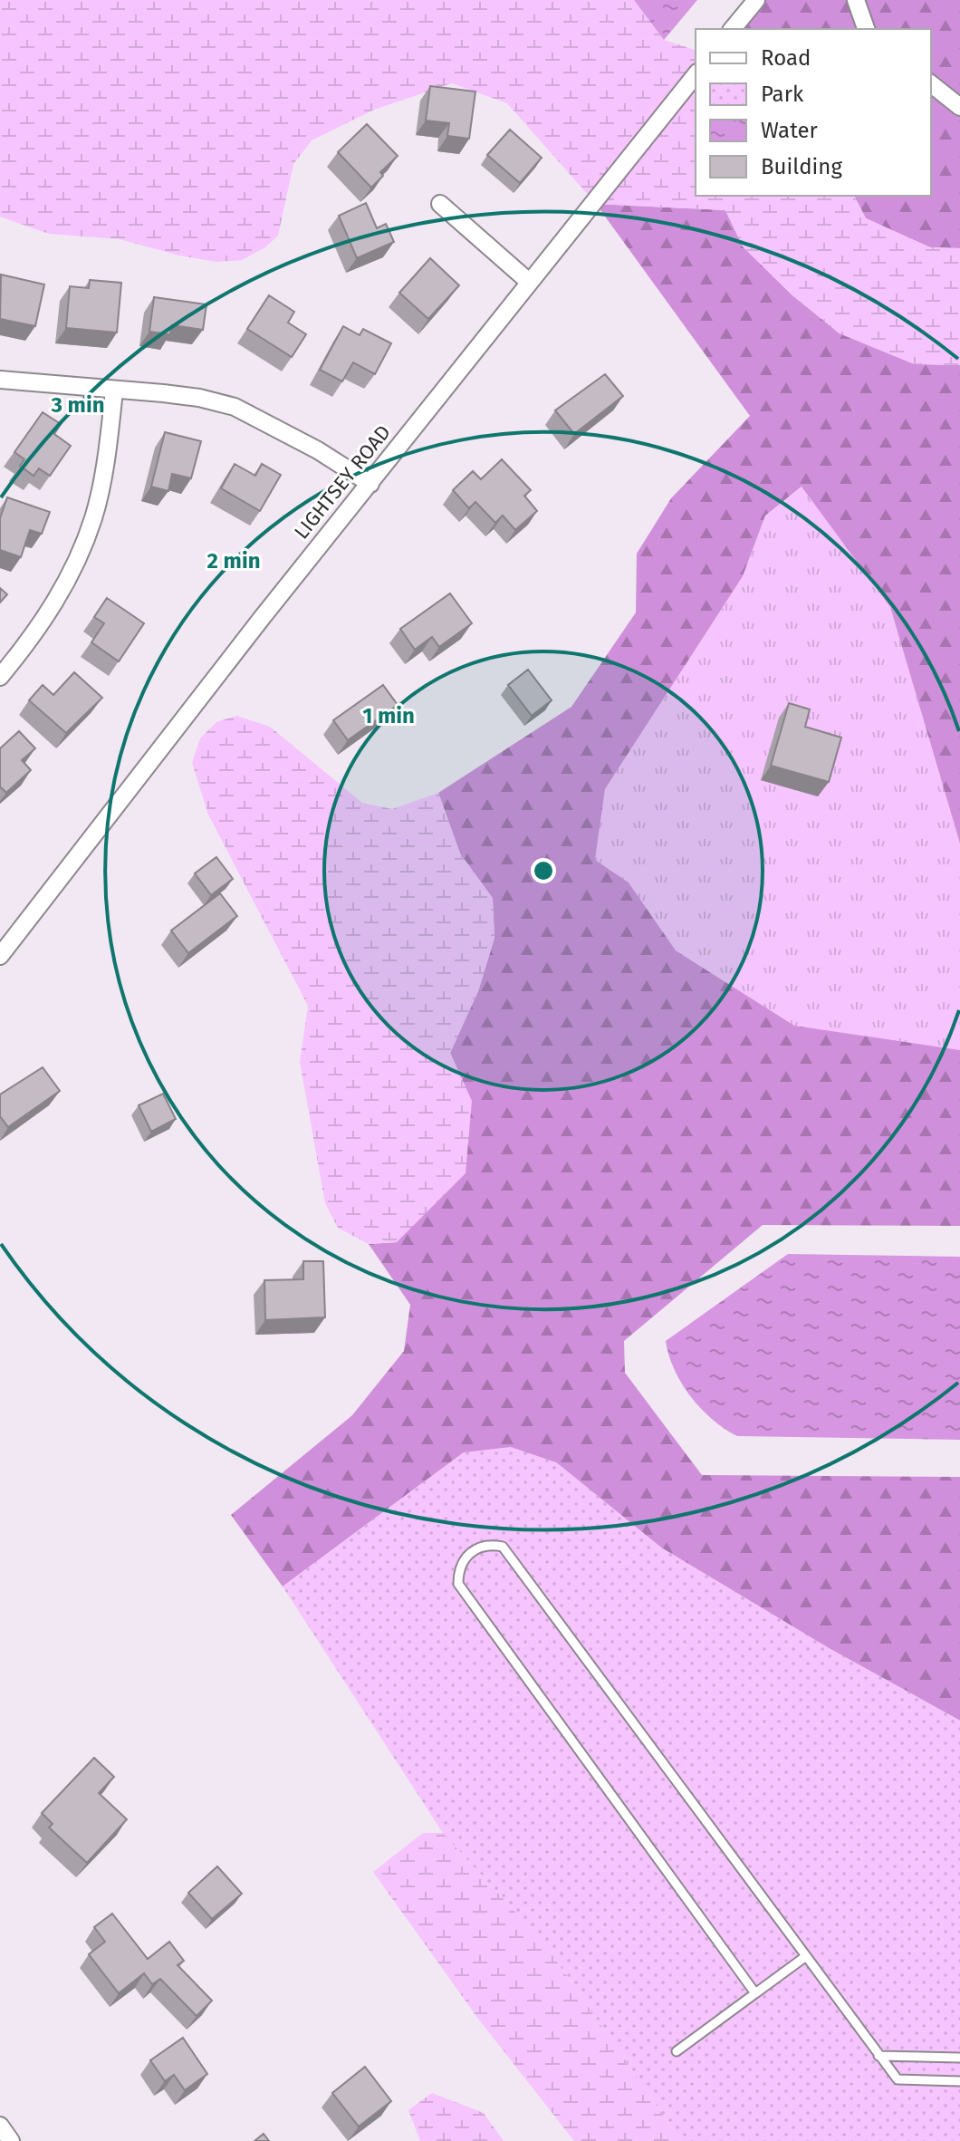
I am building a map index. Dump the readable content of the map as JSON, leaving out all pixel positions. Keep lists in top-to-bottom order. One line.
{"streets":{"street":["LIGHTSEY ROAD"]},"legend":["Road","Park","Water","Building"],"rings":["3 min","2 min","1 min"]}
